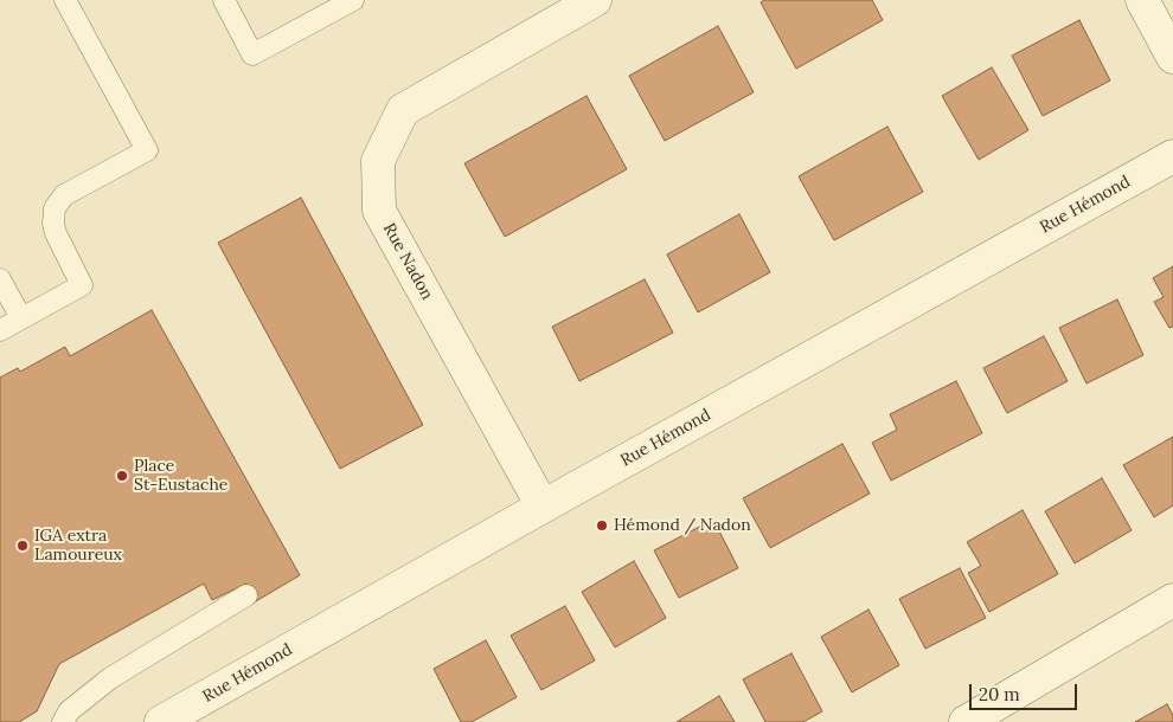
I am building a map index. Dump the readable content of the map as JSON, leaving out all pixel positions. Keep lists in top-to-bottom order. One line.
{"streets":{"street":["Rue Hémond","Rue Nadon"]},"crossings":[["Rue Hémond","Rue Nadon"]],"places":["Place St-Eustache","Hémond / Nadon","IGA extra Lamoureux"],"scale_bar":"20 m"}
